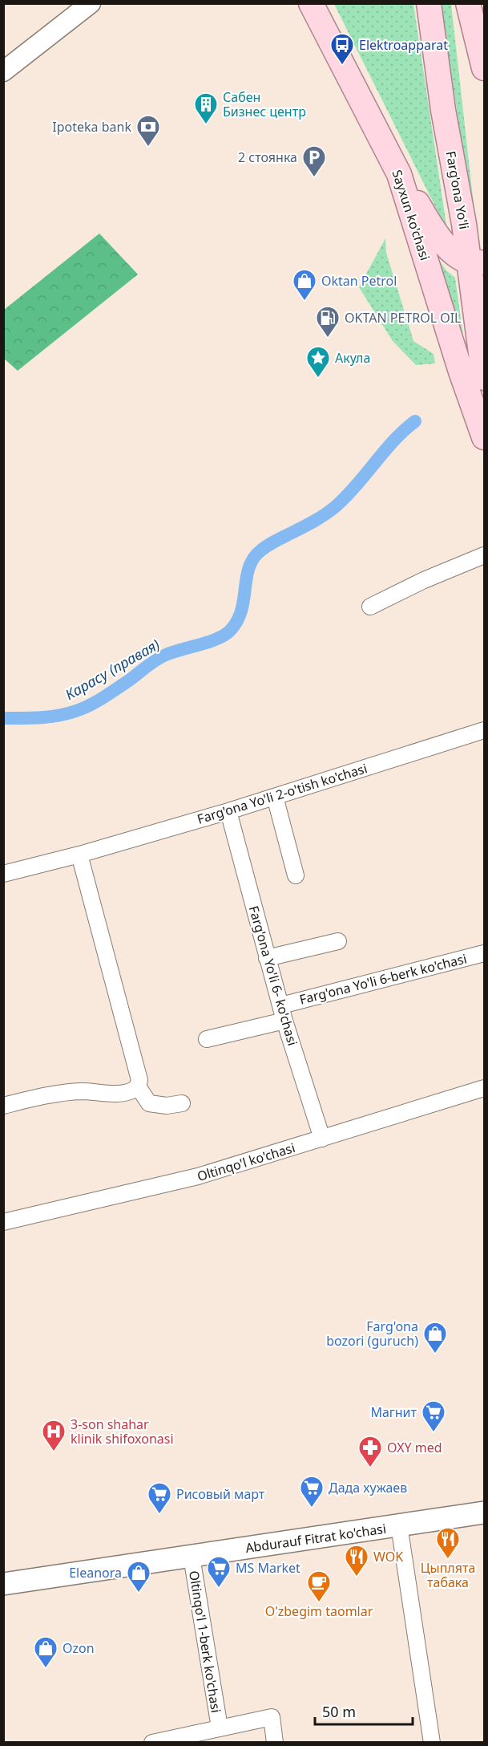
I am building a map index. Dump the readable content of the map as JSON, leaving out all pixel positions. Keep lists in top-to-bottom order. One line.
{"streets":{"main road":["Farg'ona Yo'li","Sayxun ko'chasi","Abdurauf Fitrat ko'chasi"],"street":["Farg'ona Yo'li 2-o'tish ko'chasi","Farg'ona Yo'li 6- ko'chasi","Farg'ona Yo'li 6-berk ko'chasi","Oltinqo'l ko'chasi","Oltinqo'l 1-berk ko'chasi"]},"crossings":[["Farg'ona Yo'li 2-o'tish ko'chasi","Farg'ona Yo'li 6- ko'chasi"],["Farg'ona Yo'li 6- ko'chasi","Farg'ona Yo'li 6-berk ko'chasi"],["Farg'ona Yo'li 6- ko'chasi","Oltinqo'l ko'chasi"],["Abdurauf Fitrat ko'chasi","Oltinqo'l 1-berk ko'chasi"]],"water":["Карасу (правая)"],"places":{"bus stop":["Elektroapparat"],"building":["Сабен Бизнес центр"],"bank":["Ipoteka bank"],"parking":["2 стоянка"],"shop":["Oktan Petrol","Farg'ona bozori (guruch)","Eleanora","Ozon"],"fuel station":["OKTAN PETROL OIL"],"place":["Акула"],"supermarket":["Магнит","Дада хужаев","Рисовый март","MS Market"],"hospital":["3-son shahar klinik shifoxonasi"],"pharmacy":["OXY med"],"restaurant":["Цыплята табака","WOK"],"cafe":["O'zbegim taomlar"]},"scale_bar":"50 m"}
